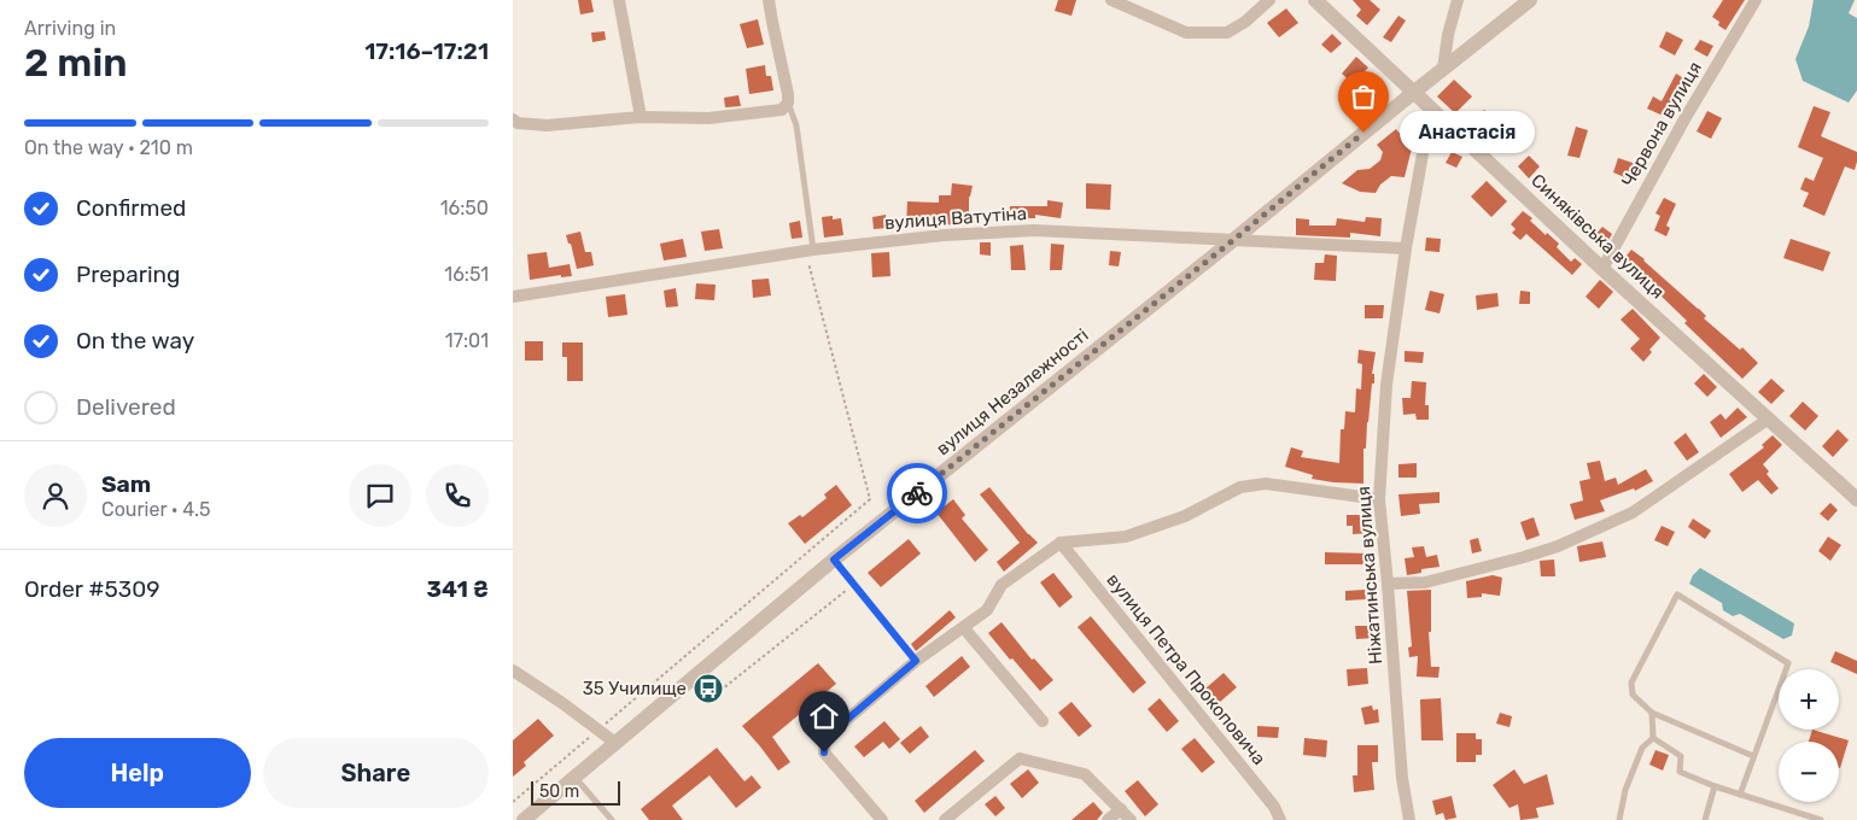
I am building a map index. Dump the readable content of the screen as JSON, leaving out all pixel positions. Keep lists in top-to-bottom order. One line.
{"streets":{"street":["Червона вулиця","вулиця Ватутіна","Синяківська вулиця","вулиця Незалежності","Ніжатинська вулиця","вулиця Петра Прокоповича"]},"crossings":[["Червона вулиця","Синяківська вулиця"],["вулиця Ватутіна","вулиця Незалежності"],["вулиця Ватутіна","Ніжатинська вулиця"],["Синяківська вулиця","вулиця Незалежності"],["Синяківська вулиця","Ніжатинська вулиця"]],"places":{"other":["Анастасія"],"bus stop":["35 Училище"]},"scale_bar":"50 m","page":{"heading":["2 min","Arriving in","17:16–17:21"],"panel":["Sam","Courier · 4.5","Order #5309","341 ₴"],"bar":"On the way · 210 m","bubble":"Анастасія","list":[["Confirmed","16:50"],["Preparing","16:51"],["On the way","17:01"],"Delivered"],"map_buttons":["+","−"],"buttons":["Help","Share"],"scale":"50 m"}}
